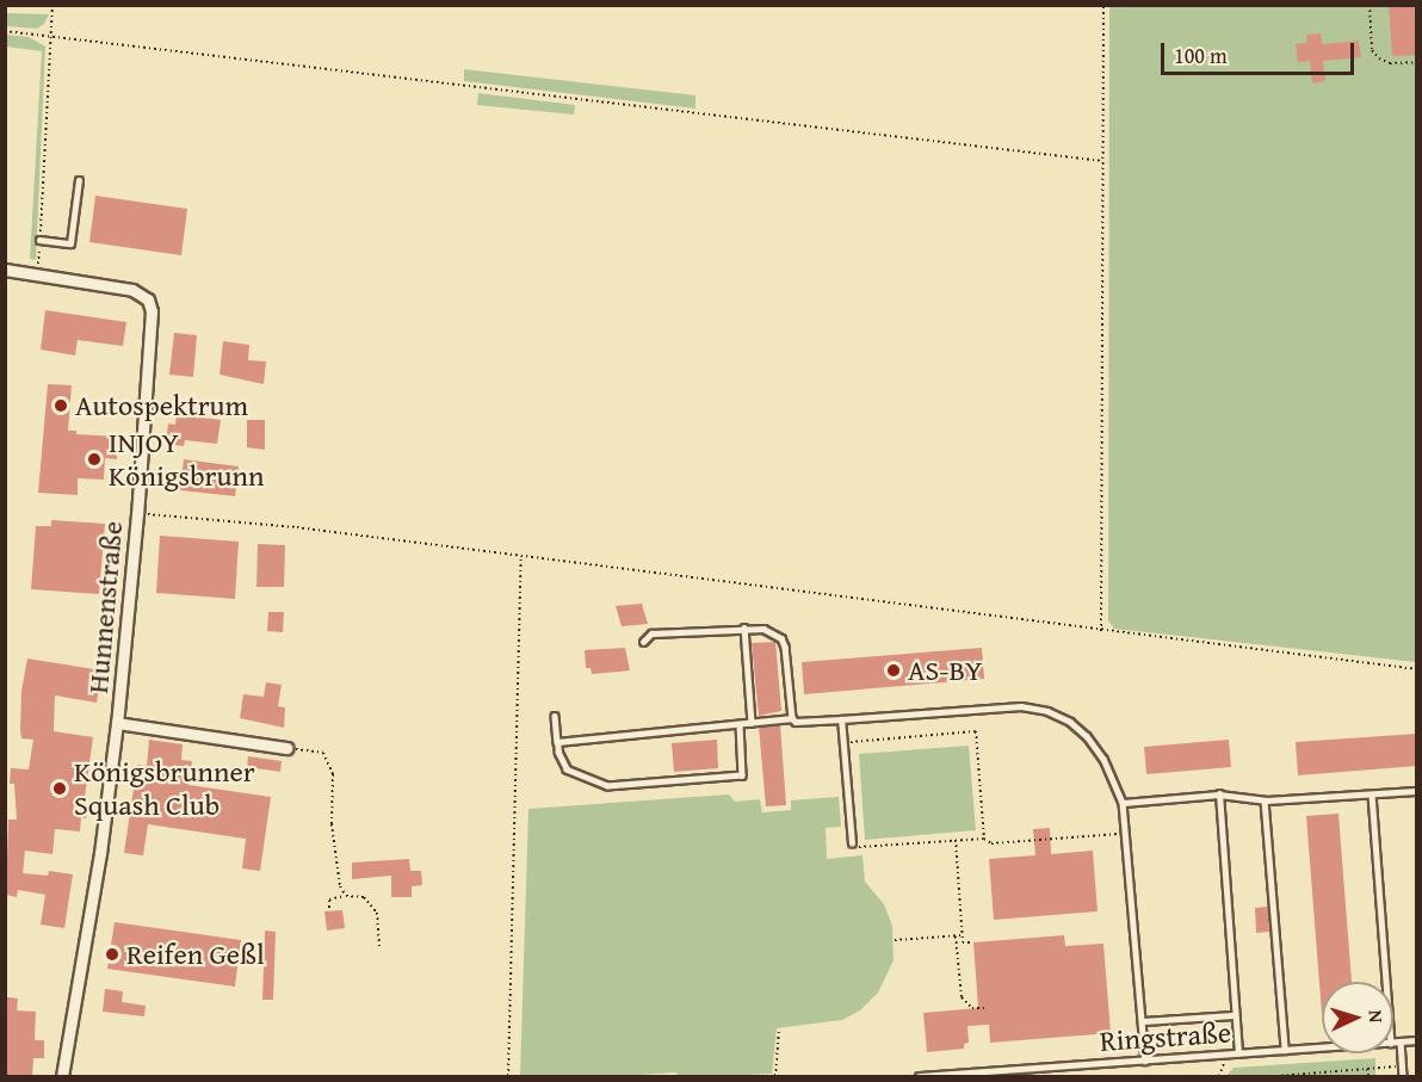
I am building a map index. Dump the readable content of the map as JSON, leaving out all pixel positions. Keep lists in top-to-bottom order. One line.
{"streets":{"street":["Hunnenstraße"],"lane":["Ringstraße"]},"places":["Autospektrum","INJOY Königsbrunn","AS-BY","Königsbrunner Squash Club","Reifen Geßl"],"scale_bar":"100 m","north":"right"}
